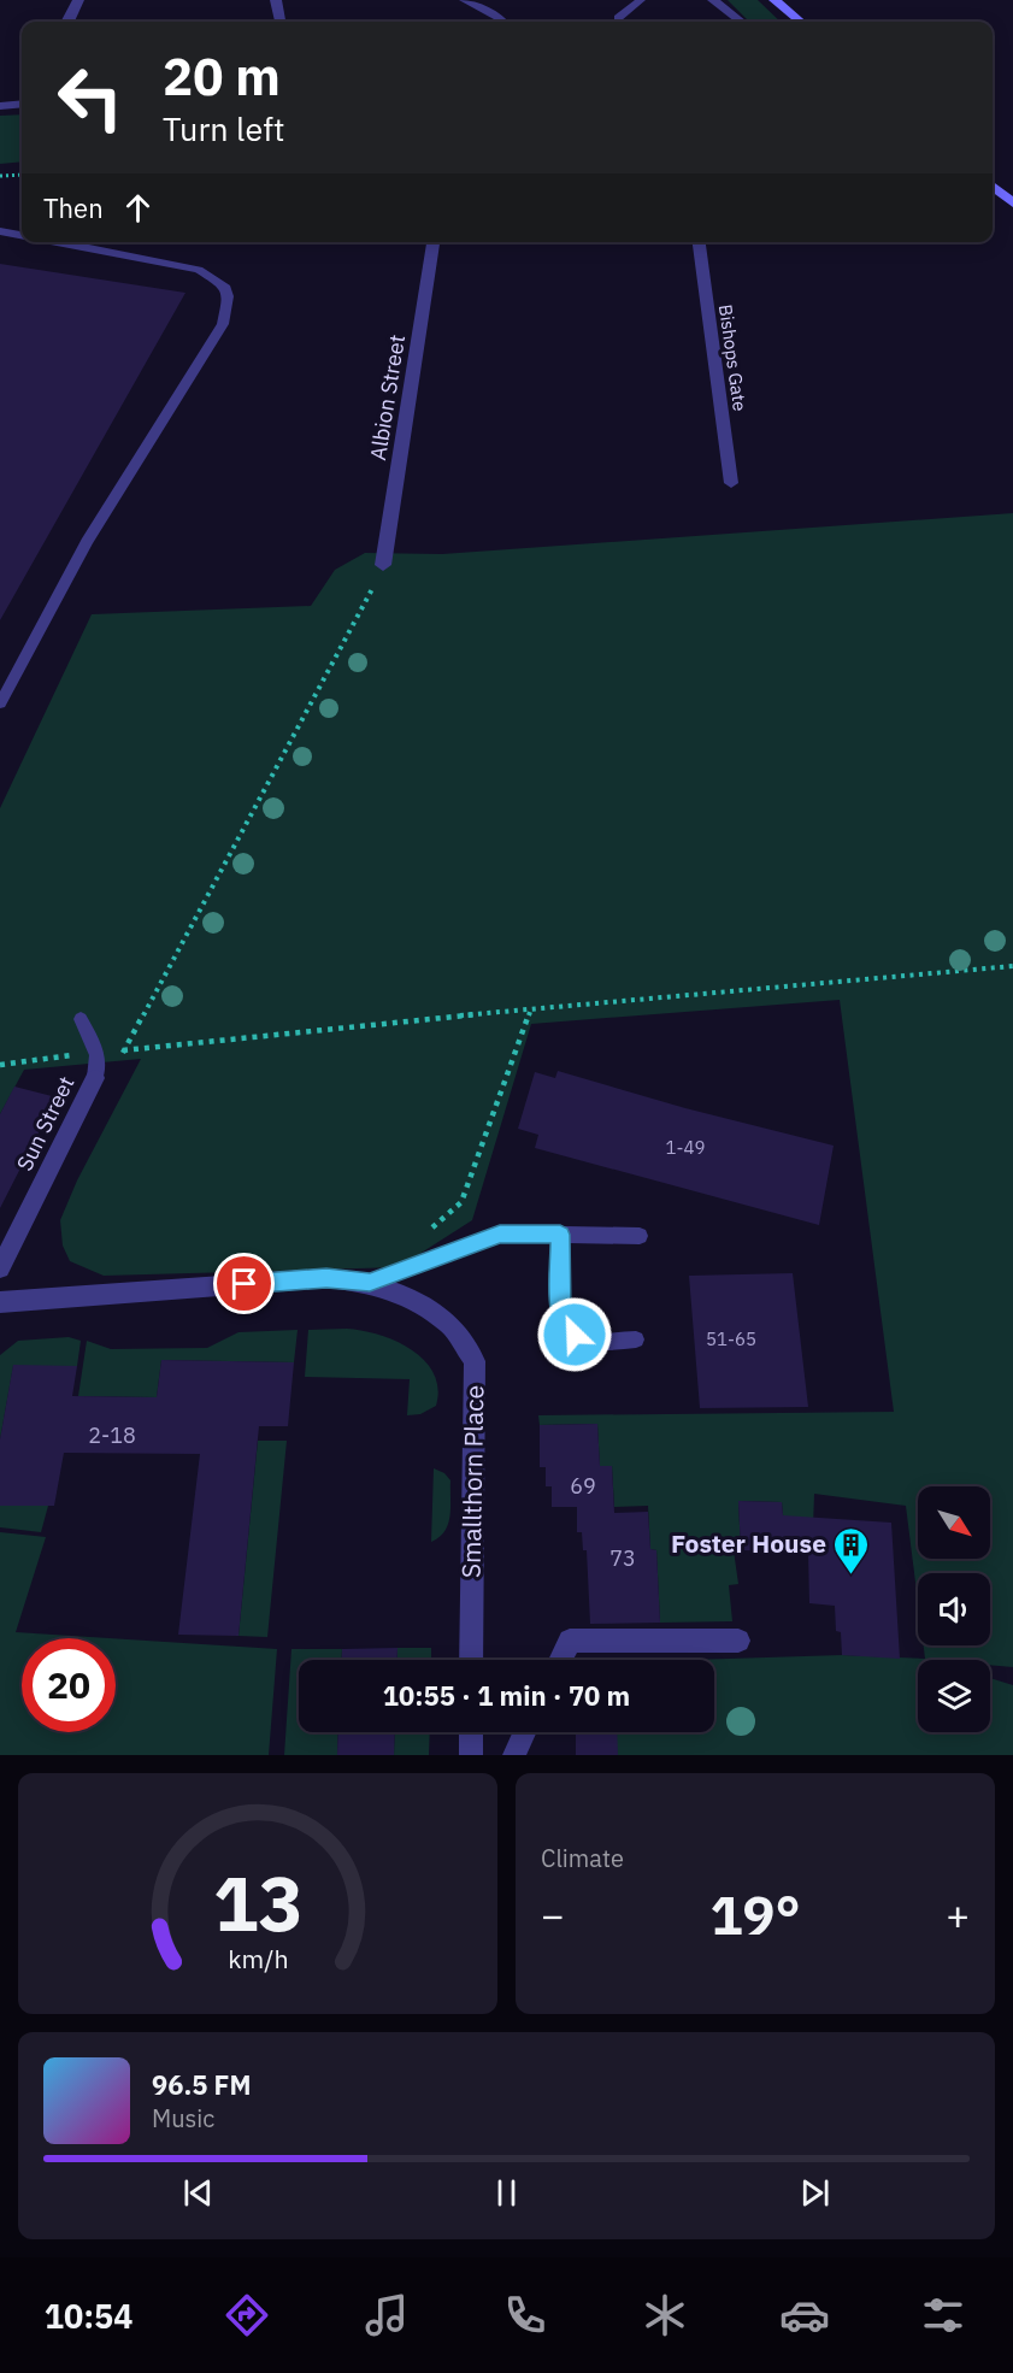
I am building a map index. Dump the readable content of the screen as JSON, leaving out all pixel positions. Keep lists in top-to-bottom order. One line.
{"streets":{"street":["Bishops Gate","Albion Street","Sun Street","Smallthorn Place"]},"places":{"building":["Foster House"]},"house_numbers":["1-49","51-65","2-18","69","73"],"north":"bottom right","page":{"turn":["20 m","Turn left"],"then":"Then","limit":"20","trip":"10:55 · 1 min · 70 m","tile":"Climate","heat":["−","19°","+"],"song":["96.5 FM","Music"],"tabs":"10:54","gauge":["13","km/h"]}}
